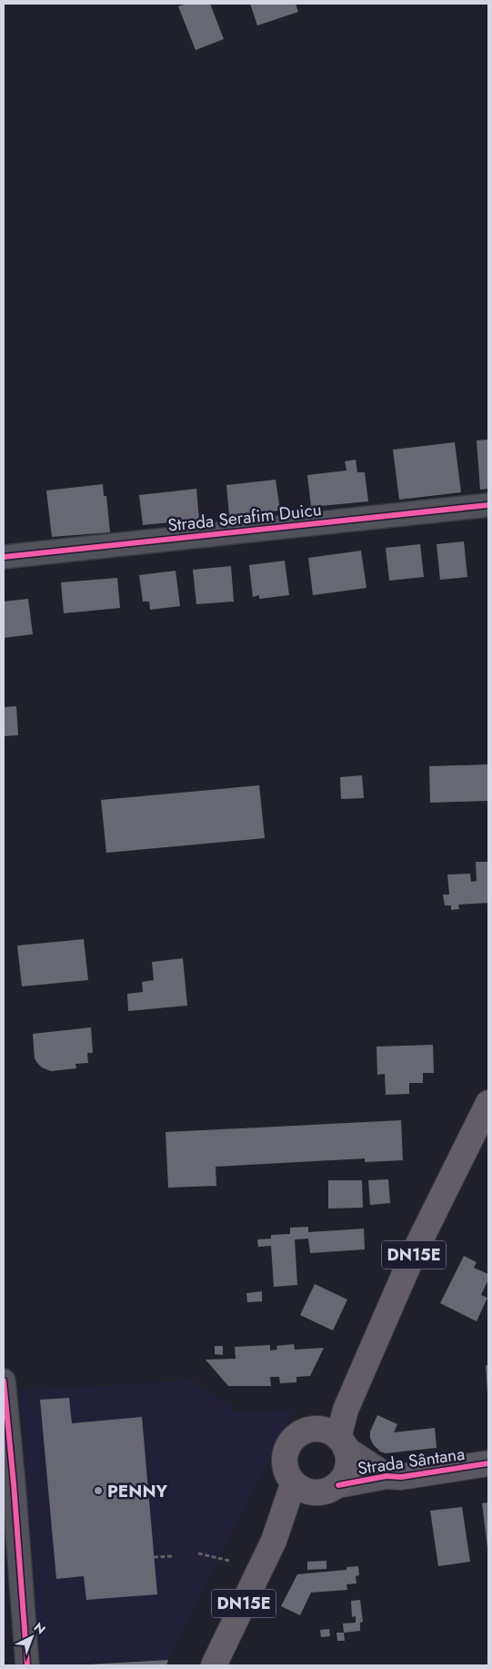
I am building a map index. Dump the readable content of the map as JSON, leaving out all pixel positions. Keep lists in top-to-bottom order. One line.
{"streets":{"main road":["DN15E"],"street":["Strada Serafim Duicu","Strada Sântana"]},"crossings":[["DN15E","Strada Sântana"]],"places":["PENNY"],"north":"top right"}
